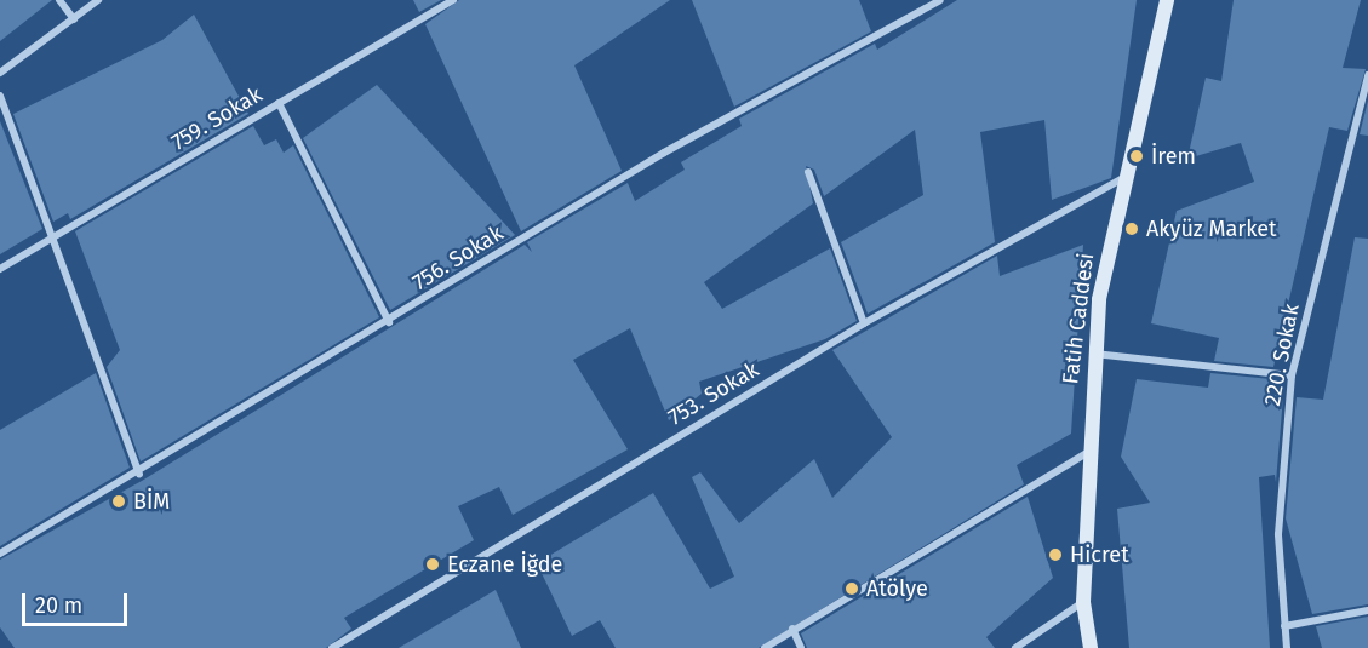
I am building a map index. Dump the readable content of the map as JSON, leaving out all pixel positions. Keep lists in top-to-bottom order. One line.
{"streets":{"main road":["Fatih Caddesi"],"street":["759. Sokak","756. Sokak","220. Sokak","753. Sokak"]},"crossings":[["Fatih Caddesi","753. Sokak"]],"places":["İrem","Akyüz Market","BİM","Hicret","Eczane İğde","Atölye"],"scale_bar":"20 m"}
